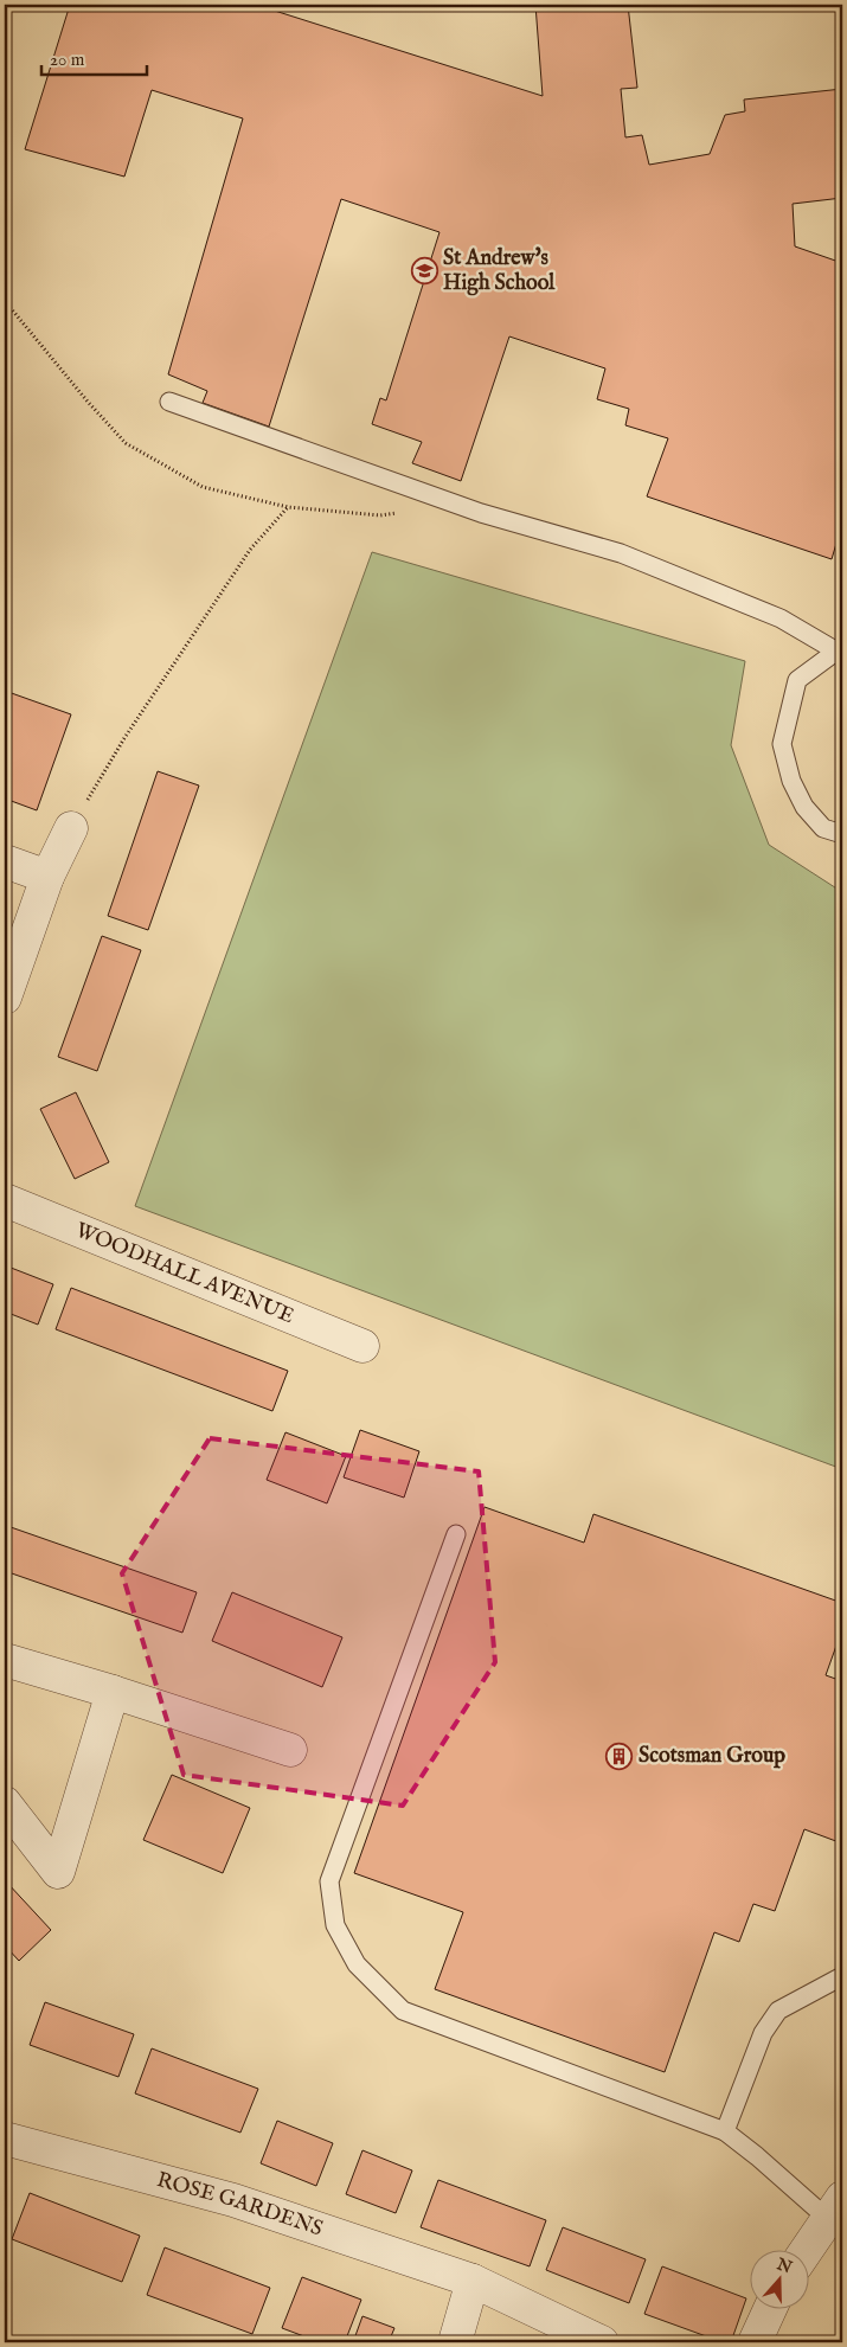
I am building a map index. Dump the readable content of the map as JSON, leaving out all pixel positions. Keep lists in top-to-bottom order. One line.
{"streets":{"street":["WOODHALL AVENUE","ROSE GARDENS"]},"places":{"school or university":["St Andrew's High School"],"building":["Scotsman Group"]},"scale_bar":"20 m","north":"top"}
